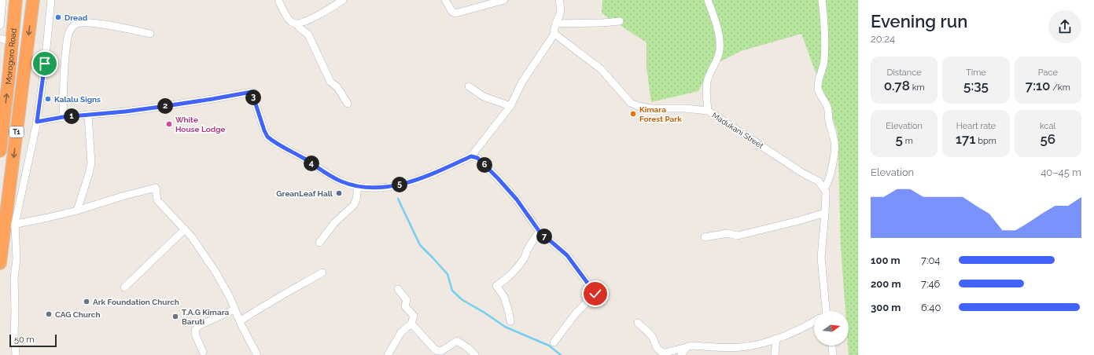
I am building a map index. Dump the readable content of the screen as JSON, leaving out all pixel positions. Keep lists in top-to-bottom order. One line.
{"streets":{"highway":["Morogoro Road","T1"],"street":["Madukani Street"]},"places":["Dread","Kalalu Signs","Kimara Forest Park","White House Lodge","GreanLeaf Hall","Ark Foundation Church","CAG Church","T.A.G Kimara Baruti"],"scale_bar":"50 m","north":"right","page":{"heading":["Evening run","20:24"],"stats":[["Distance","0.78 km"],["Time","5:35"],["Pace","7:10 /km"],["Elevation","5 m"],["Heart rate","171 bpm"],["kcal","56"]],"pins":["3","2","1","4","6","5","7"],"chart":["Elevation","40–45 m"],"list":[{"name":"100 m","note":"7:04"},{"name":"200 m","note":"7:46"},{"name":"300 m","note":"6:40"}],"scale":"50 m"}}
